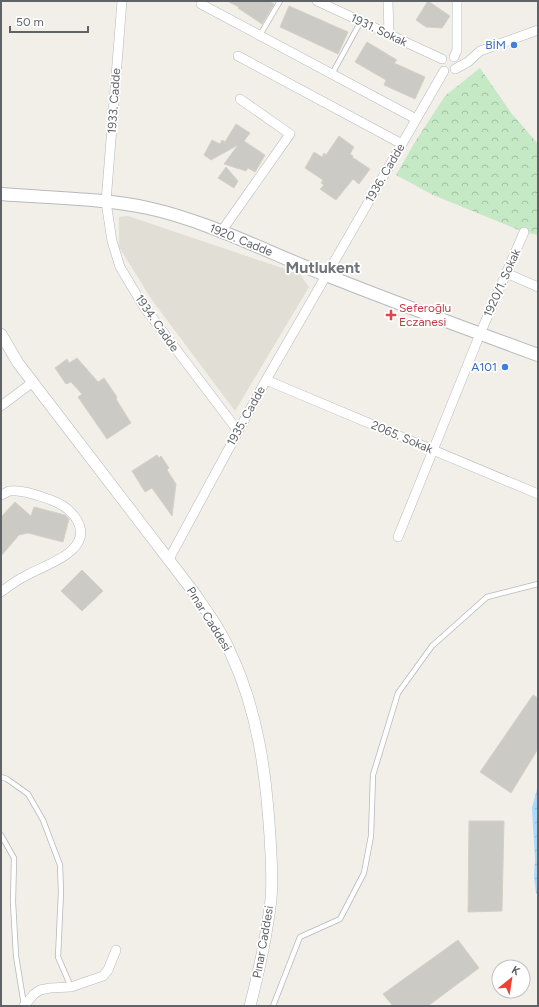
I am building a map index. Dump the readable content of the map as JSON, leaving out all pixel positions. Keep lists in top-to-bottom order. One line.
{"streets":{"main road":["1920. Cadde"],"street":["1931. Sokak","1933. Cadde","1936. Cadde","1920/1. Sokak","1934. Cadde","1935. Cadde","2065. Sokak","Pınar Caddesi"]},"crossings":[["1931. Sokak","1936. Cadde"],["1933. Cadde","1920. Cadde"],["1933. Cadde","1934. Cadde"],["1936. Cadde","1920. Cadde"],["1936. Cadde","1935. Cadde"],["1920. Cadde","1920/1. Sokak"],["1920. Cadde","1934. Cadde"],["1920. Cadde","1935. Cadde"],["1920/1. Sokak","2065. Sokak"],["1934. Cadde","1935. Cadde"],["1935. Cadde","2065. Sokak"],["1935. Cadde","Pınar Caddesi"]],"districts":["Mutlukent"],"places":{"other":["BİM","A101"],"health":["Seferoğlu Eczanesi"]},"scale_bar":"50 m","north":"top right"}
